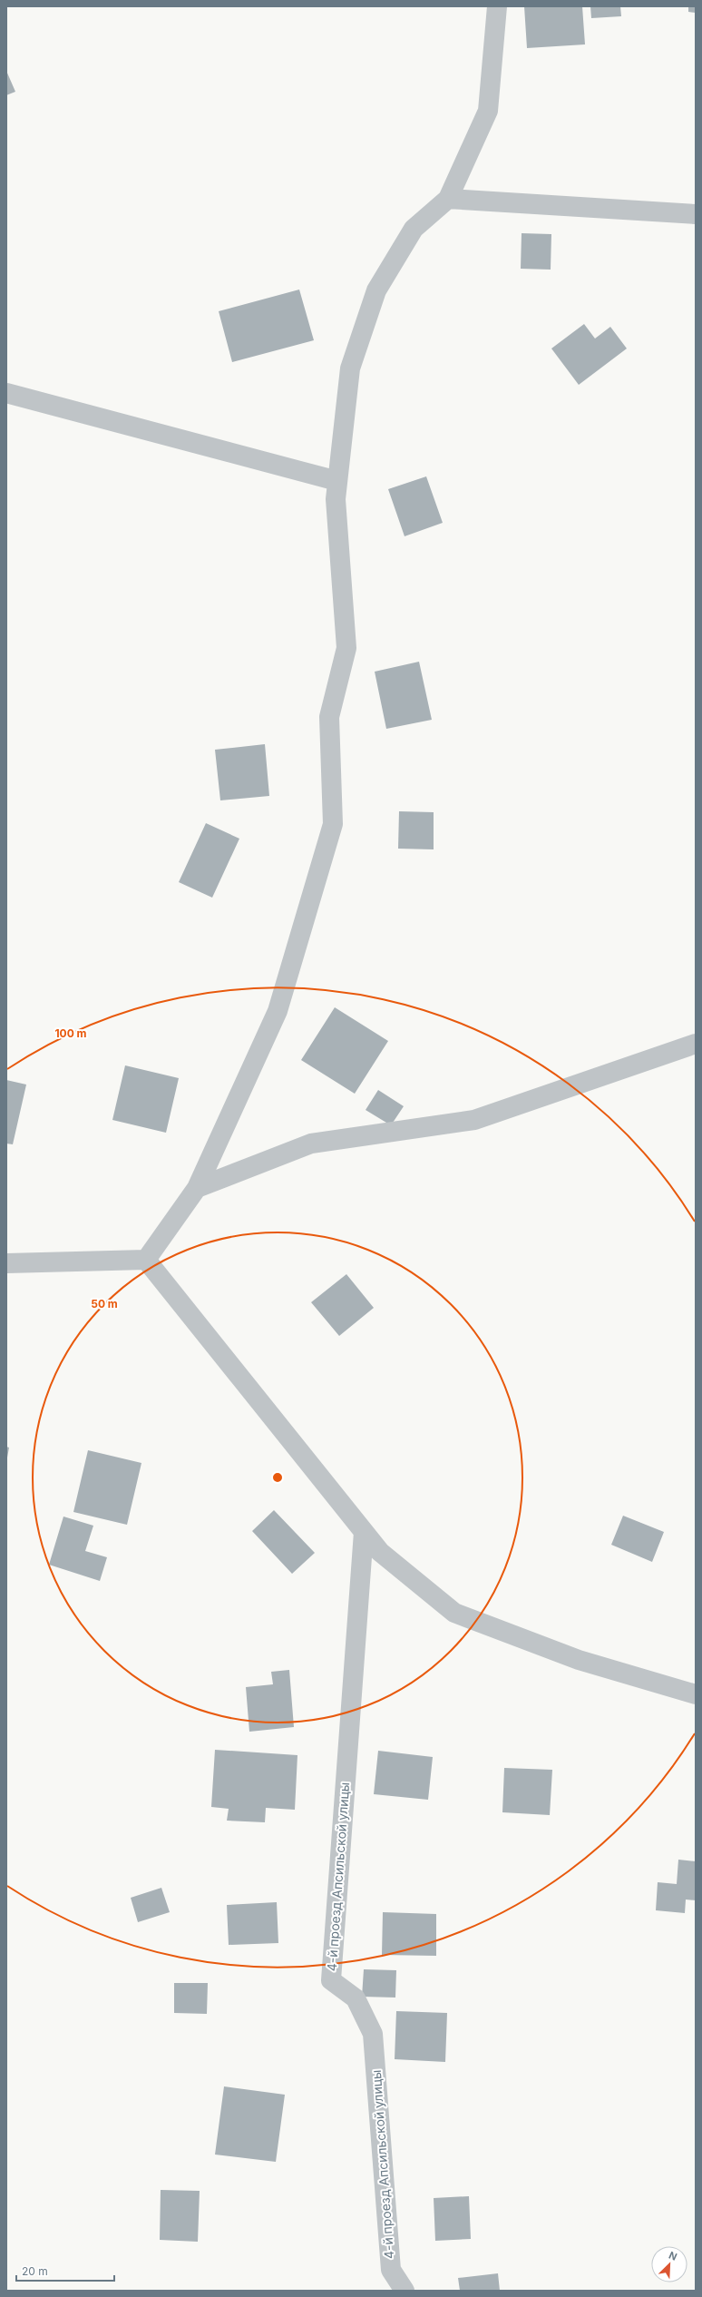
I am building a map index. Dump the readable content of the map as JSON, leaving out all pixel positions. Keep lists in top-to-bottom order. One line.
{"streets":{"street":["4-й проезд Апсильской улицы"]},"scale_bar":"20 m","north":"top right","rings":["100 m","50 m"]}
